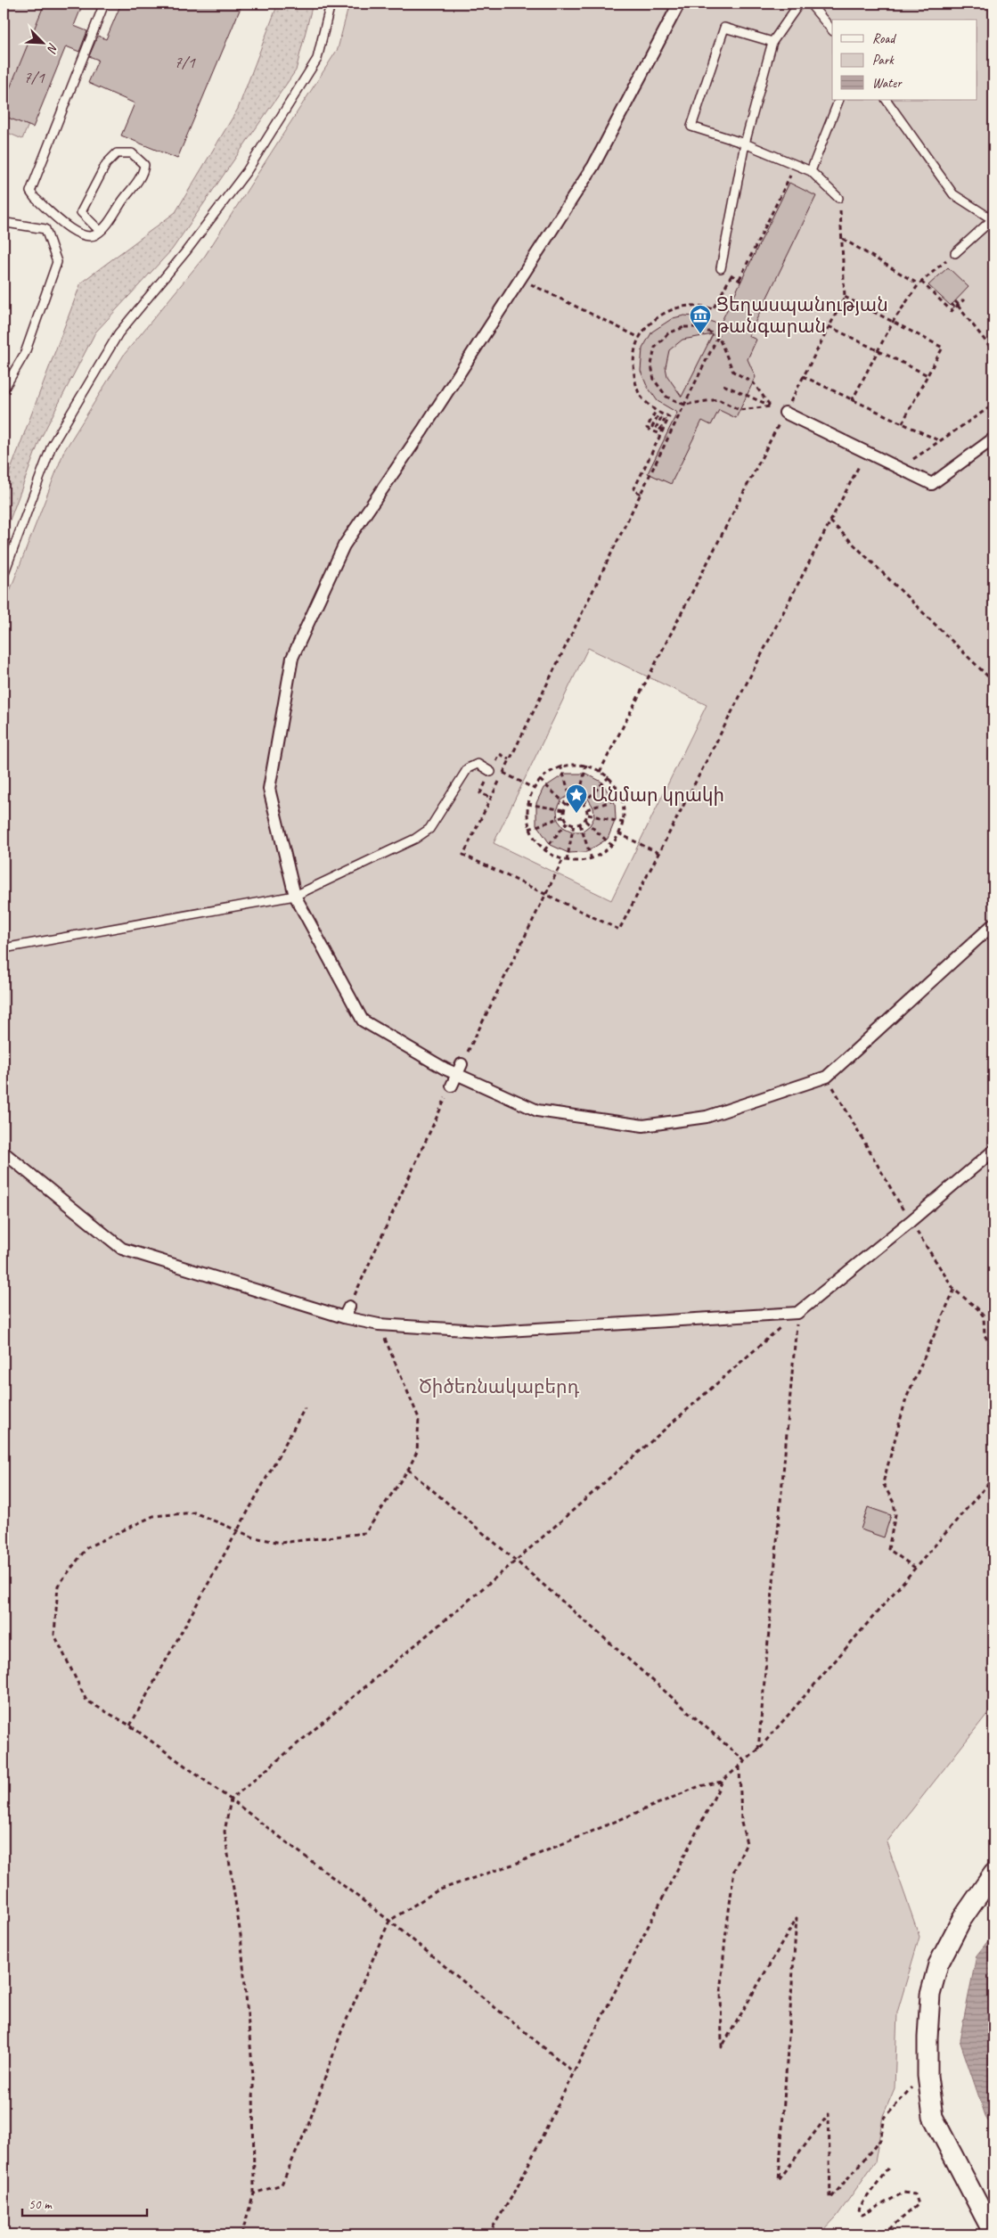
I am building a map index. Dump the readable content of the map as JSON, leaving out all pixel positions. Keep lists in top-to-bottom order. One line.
{"parks":["Ծիծեռնակաբերդ"],"places":{"museum":["Ցեղասպանության թանգարան"],"place":["Անմար կրակի"]},"house_numbers":["7/1","7/1"],"legend":["Road","Park","Water"],"scale_bar":"50 m","north":"bottom right"}
